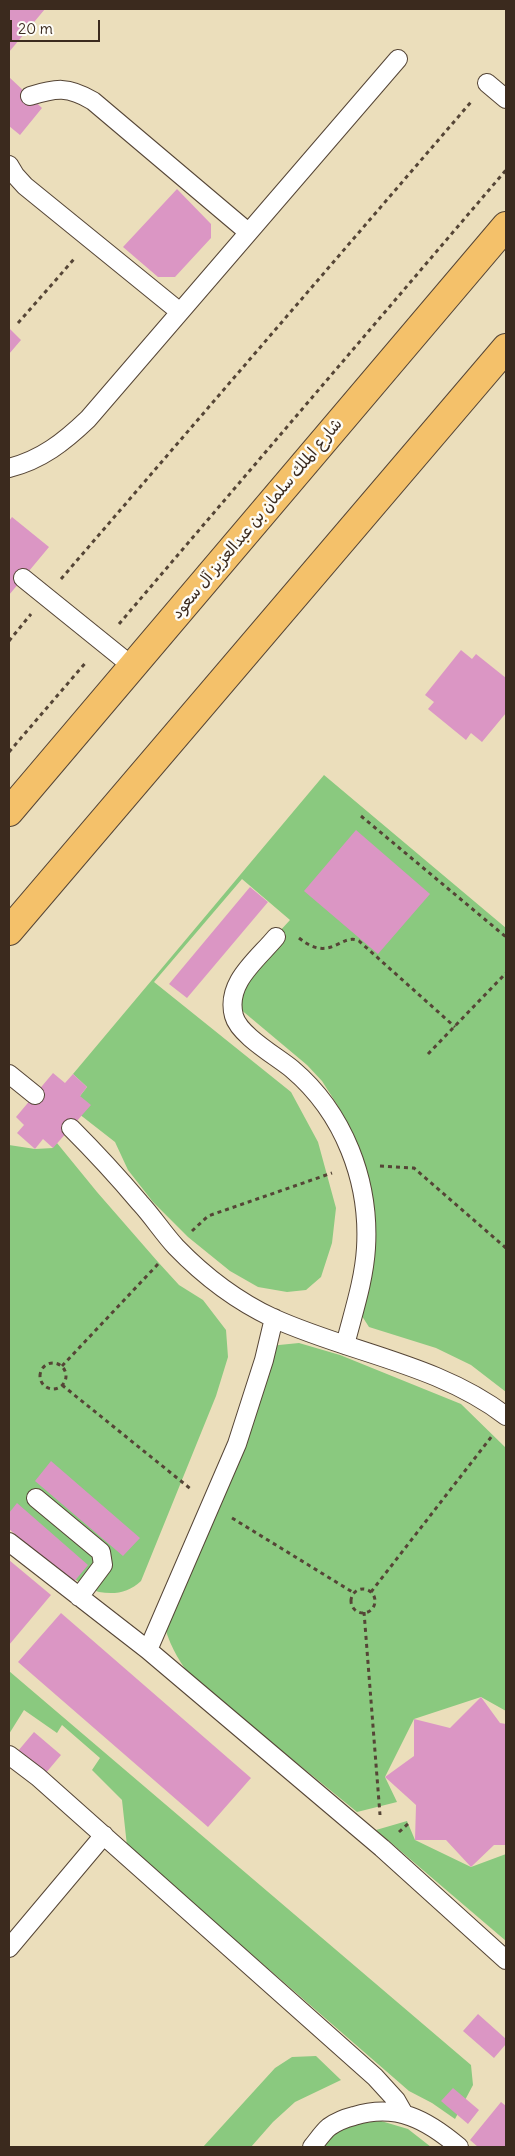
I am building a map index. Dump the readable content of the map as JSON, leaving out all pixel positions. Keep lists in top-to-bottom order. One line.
{"streets":{"main road":["شارع الملك سلمان بن عبدالعزيز آل سعود"]},"scale_bar":"20 m"}
